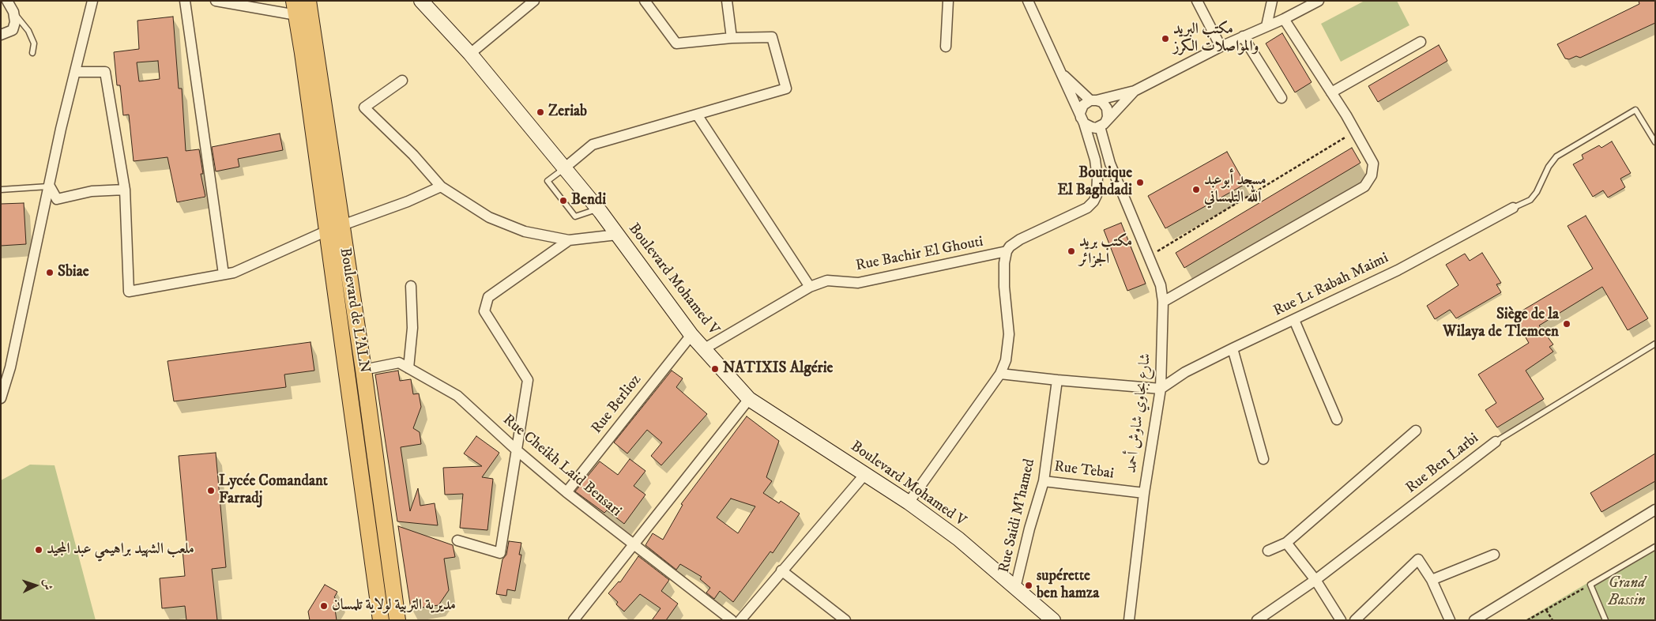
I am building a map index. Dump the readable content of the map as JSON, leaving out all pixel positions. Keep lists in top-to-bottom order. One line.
{"streets":{"main road":["Boulevard Mohamed V","Boulevard de L'ALN"],"street":["Rue Bachir El Ghouti","Rue Lt Rabah Maimi","Rue Berlioz","شارع بجاوي شاوش أحمد","Rue Ben Larbi","Rue Cheikh Laid Bensari","Rue Tebai","Rue Saidi M'hamed"]},"crossings":[["Rue Bachir El Ghouti","Boulevard Mohamed V"],["Rue Bachir El Ghouti","شارع بجاوي شاوش أحمد"],["Boulevard Mohamed V","Rue Berlioz"],["Boulevard Mohamed V","Rue Saidi M'hamed"],["Rue Lt Rabah Maimi","شارع بجاوي شاوش أحمد"],["Boulevard de L'ALN","Rue Cheikh Laid Bensari"],["Rue Berlioz","Rue Cheikh Laid Bensari"],["شارع بجاوي شاوش أحمد","Rue Tebai"],["Rue Tebai","Rue Saidi M'hamed"]],"parks":["Grand Bassin"],"places":["مكتب البريد والمواصلات الكرز","Zeriab","Boutique El Baghdadi","مسجد أبوعبد الله التلمساني","Bendi","مكتب بريد الجزائر","Sbiae","Siège de la Wilaya de Tlemcen","NATIXIS Algérie","Lycée Comandant Farradj","ملعب الشهيد براهيمي عبد المجيد","supérette ben hamza","مديرية التربية لولاية تلمسان"],"north":"right"}
